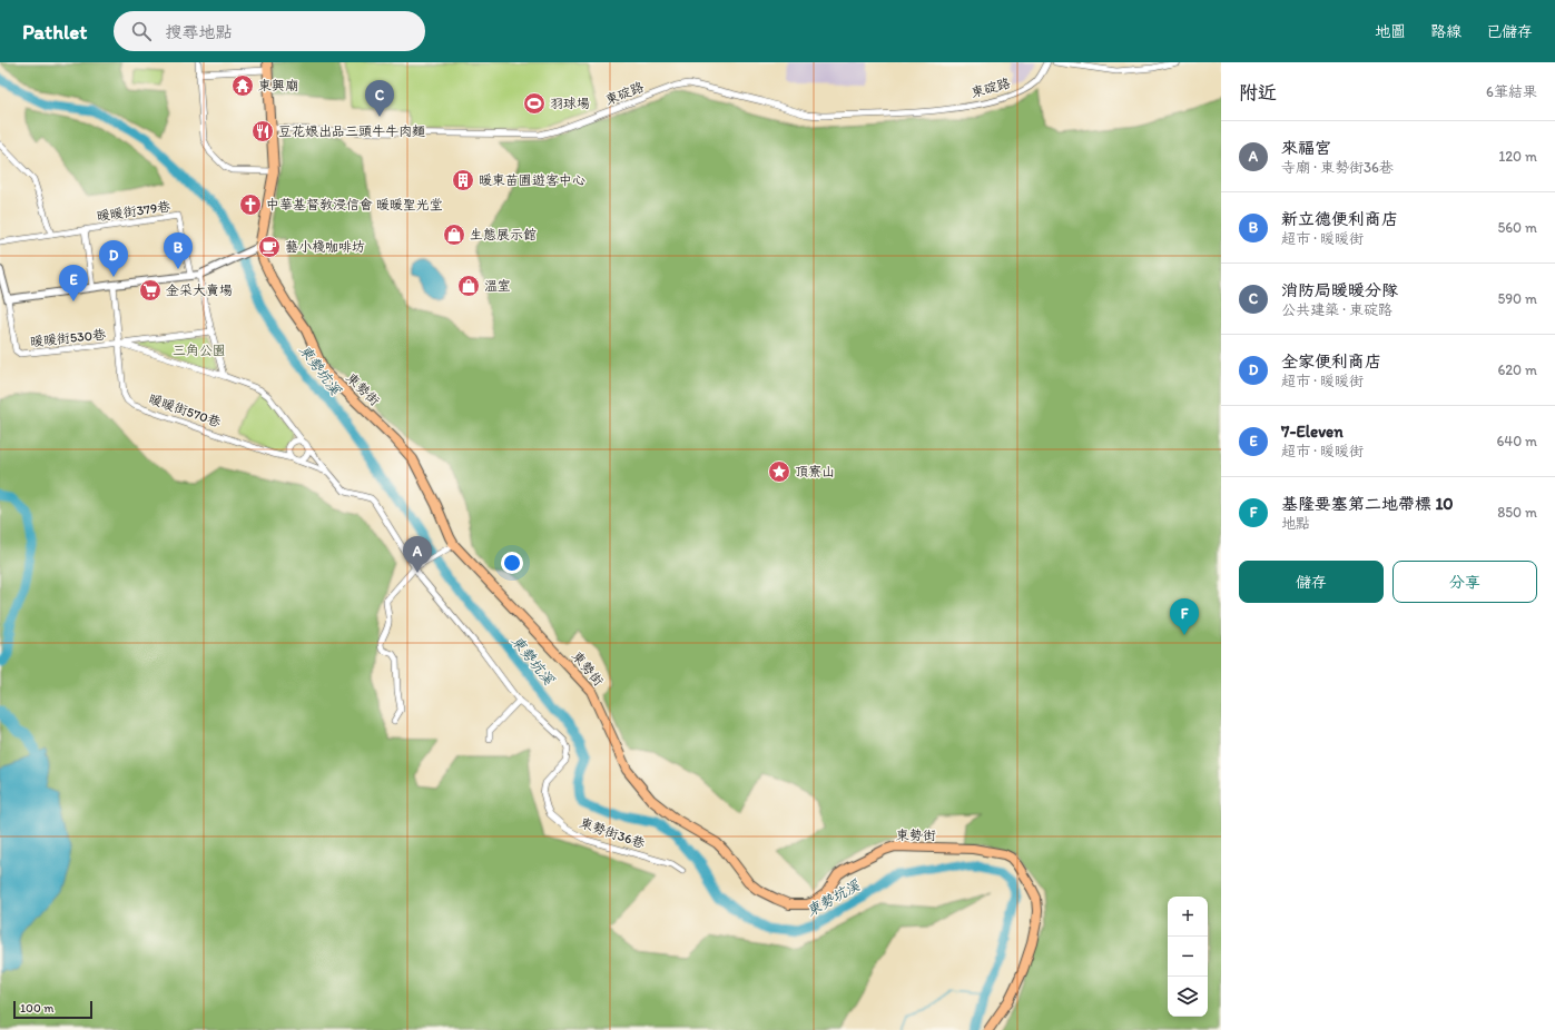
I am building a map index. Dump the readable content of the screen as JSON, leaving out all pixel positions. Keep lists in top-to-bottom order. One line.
{"streets":{"main road":["東勢街"],"street":["東碇路","暖暖街379巷","暖暖街530巷","暖暖街570巷","東勢街36巷"]},"crossings":[["暖暖街530巷","暖暖街570巷"]],"water":["東勢坑溪"],"parks":["三角公園"],"places":{"temple":["東興廟"],"sports":["羽球場"],"restaurant":["豆花娘出品三頭牛牛肉麵"],"building":["暖東苗圃遊客中心"],"church":["中華基督教浸信會 暖暖聖光堂"],"shop":["生態展示館","溫室"],"cafe":["藝小棧咖啡坊"],"supermarket":["金采大賣場"],"place":["頂寮山"]},"scale_bar":"100 m","page":{"header":"Pathlet","search":"搜尋地點","nav":["地圖","路線","已儲存"],"heading":["附近","6筆結果"],"pins":["C","B","D","E","A","F"],"list":[{"mark":"A","name":"來福宮","note":"寺廟 · 東勢街36巷","value":"120 m"},{"mark":"B","name":"新立德便利商店","note":"超市 · 暖暖街","value":"560 m"},{"mark":"C","name":"消防局暖暖分隊","note":"公共建築 · 東碇路","value":"590 m"},{"mark":"D","name":"全家便利商店","note":"超市 · 暖暖街","value":"620 m"},{"mark":"E","name":"7-Eleven","note":"超市 · 暖暖街","value":"640 m"},{"mark":"F","name":"基隆要塞第二地帶標 10","note":"地點","value":"850 m"}],"buttons":["儲存","分享"],"map_buttons":["+","−"],"scale":"100 m"}}
